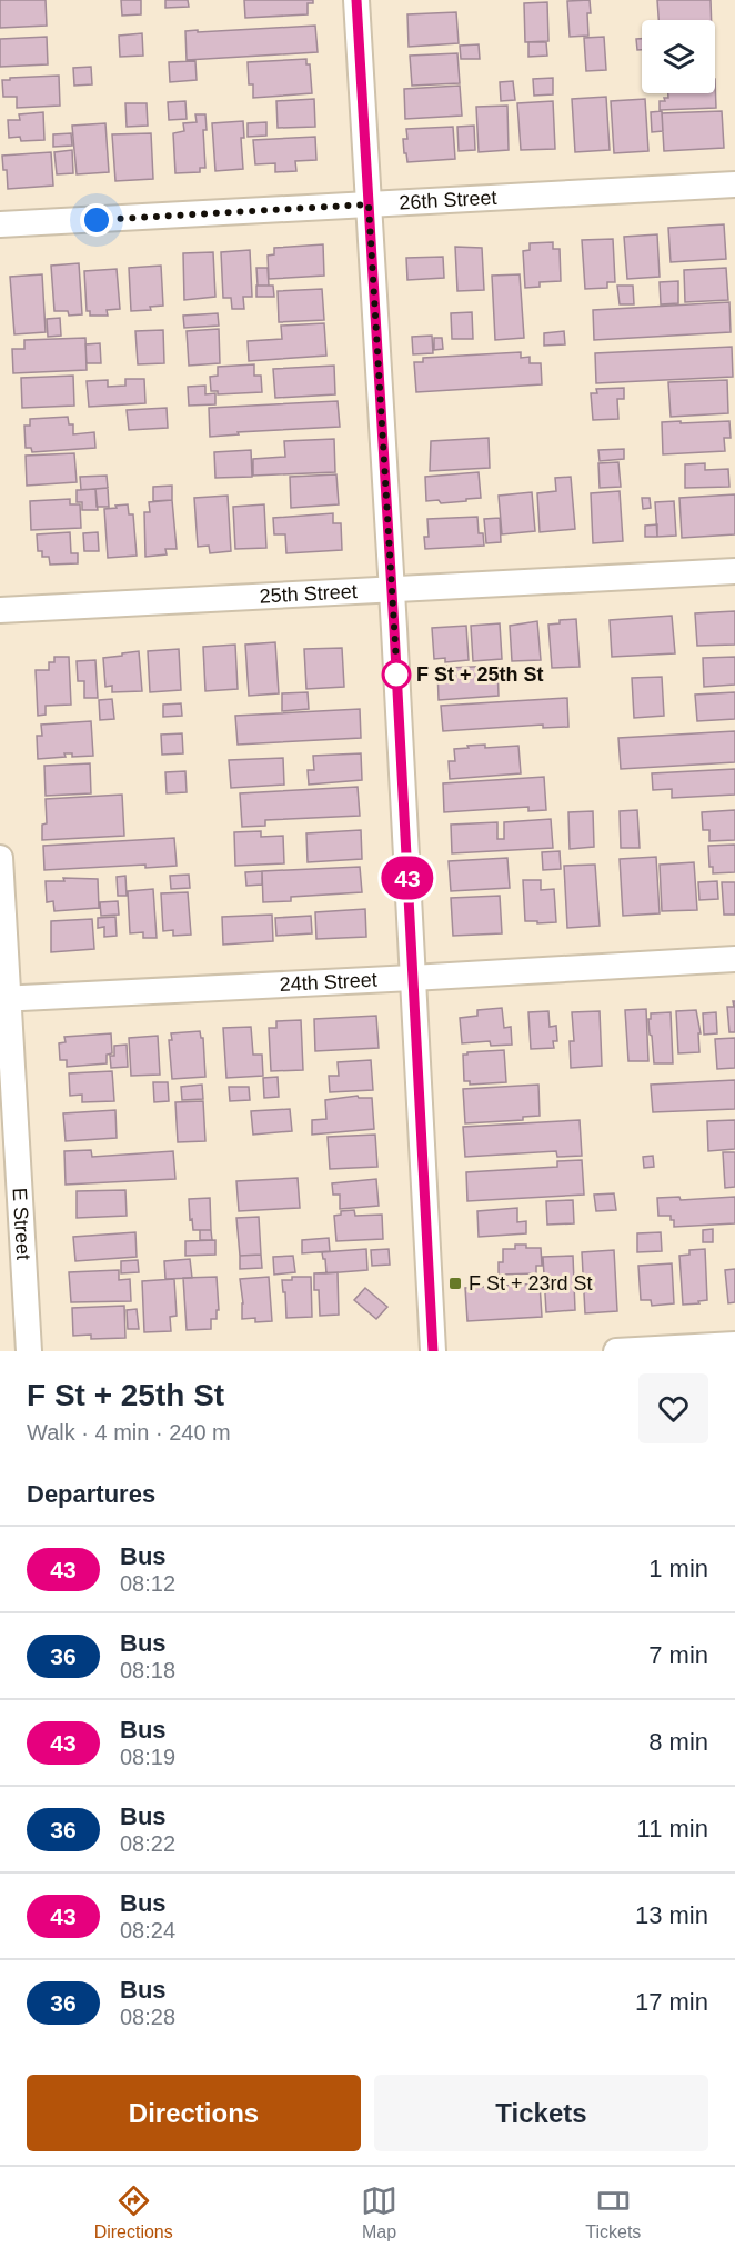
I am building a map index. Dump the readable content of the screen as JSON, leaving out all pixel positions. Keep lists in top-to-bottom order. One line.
{"streets":{"street":["26th Street","25th Street","24th Street","E Street"]},"crossings":[["24th Street","E Street"]],"places":{"other":["F St + 25th St"],"transit":["F St + 23rd St"]},"lines":["bus line 43"],"page":{"on_map":"43","heading":[["F St + 25th St","Walk · 4 min · 240 m"],"Departures"],"list":[{"mark":"43","name":"Bus","note":"08:12","value":"1 min"},{"mark":"36","name":"Bus","note":"08:18","value":"7 min"},{"mark":"43","name":"Bus","note":"08:19","value":"8 min"},{"mark":"36","name":"Bus","note":"08:22","value":"11 min"},{"mark":"43","name":"Bus","note":"08:24","value":"13 min"},{"mark":"36","name":"Bus","note":"08:28","value":"17 min"}],"buttons":["Directions","Tickets"],"tabs":["Directions","Map","Tickets"]}}
